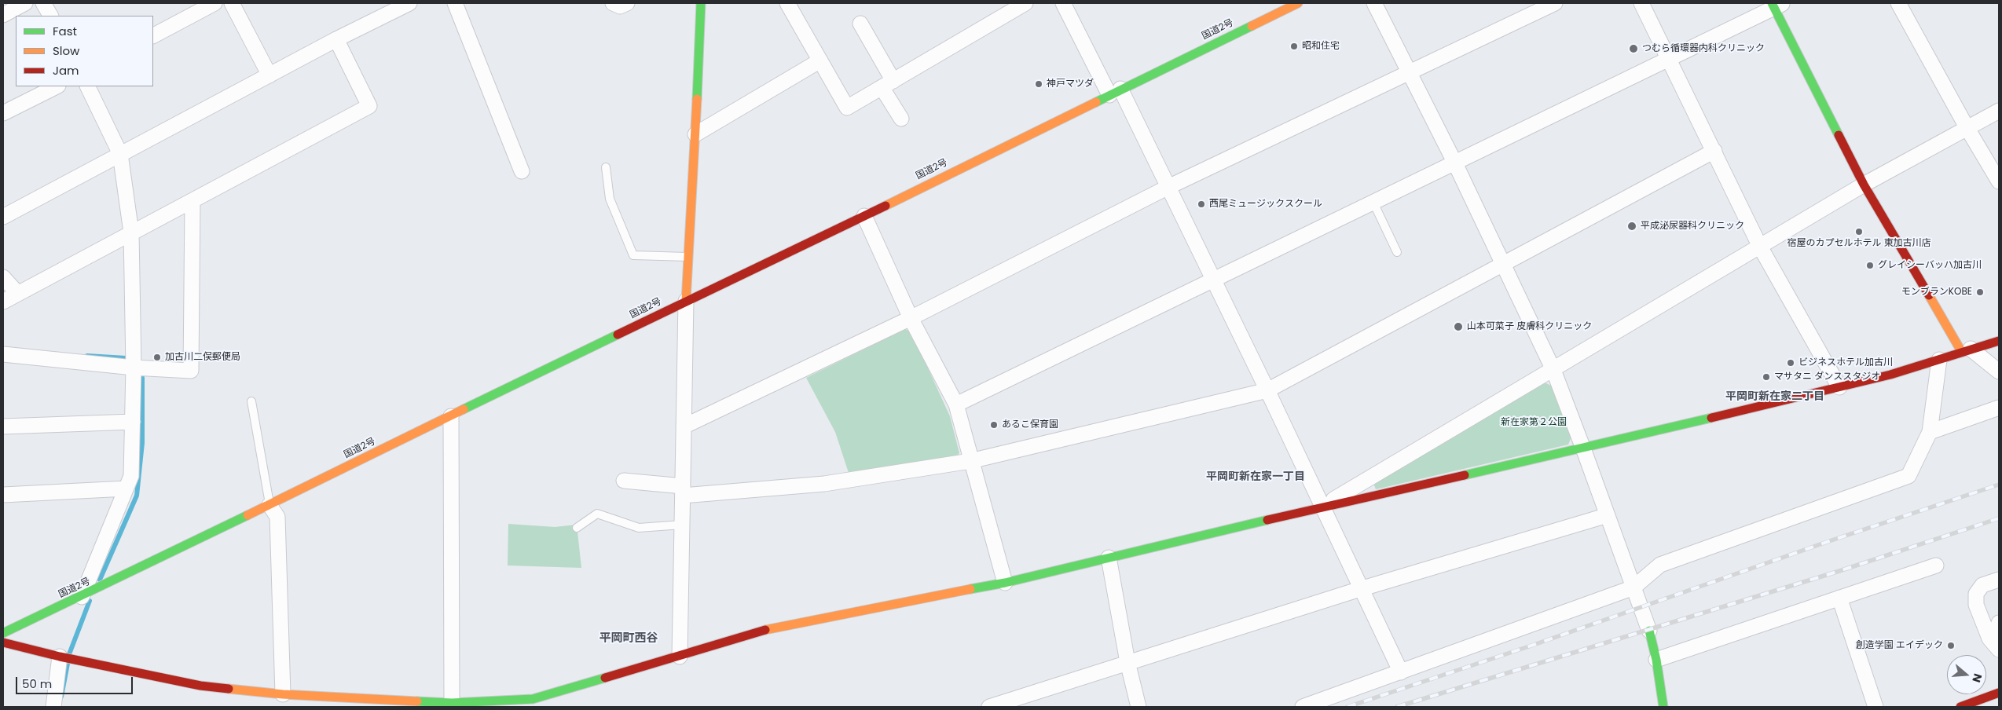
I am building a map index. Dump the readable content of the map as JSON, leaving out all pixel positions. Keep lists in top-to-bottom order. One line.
{"streets":{"main road":["国道2号"]},"districts":["平岡町新在家二丁目","平岡町新在家一丁目","平岡町西谷"],"parks":["新在家第２公園"],"places":["昭和住宅","つむら循環器内科クリニック","神戸マツダ","西尾ミュージックスクール","平成泌尿器科クリニック","宿屋のカプセルホテル 東加古川店","グレイシーバッハ加古川","モンブランKOBE","山本可菜子 皮膚科クリニック","加古川二俣郵便局","ビジネスホテル加古川","マサタニ ダンススタジオ","あるこ保育園","創造学園 エイデック"],"legend":["Fast","Slow","Jam"],"scale_bar":"50 m","north":"right"}
